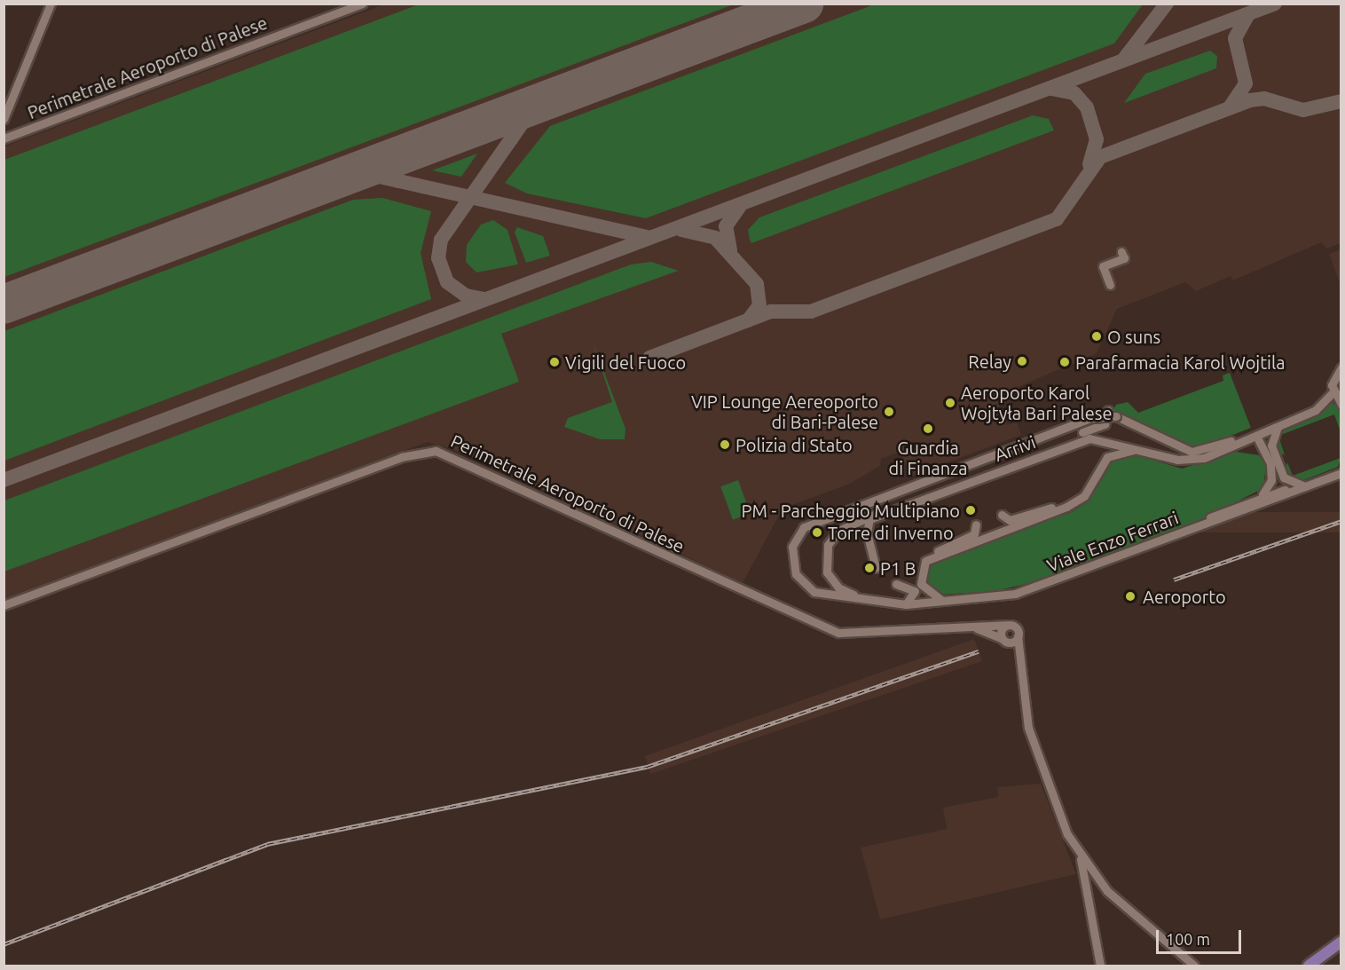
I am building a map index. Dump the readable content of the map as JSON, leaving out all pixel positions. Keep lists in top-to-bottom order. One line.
{"streets":{"street":["Perimetrale Aeroporto di Palese","Arrivi","Viale Enzo Ferrari"]},"places":["O suns","Relay","Vigili del Fuoco","Parafarmacia Karol Wojtila","Aeroporto Karol Wojtyła Bari Palese","VIP Lounge Aereoporto di Bari-Palese","Guardia di Finanza","Polizia di Stato","PM - Parcheggio Multipiano","Torre di Inverno","P1 B","Aeroporto"],"scale_bar":"100 m"}
